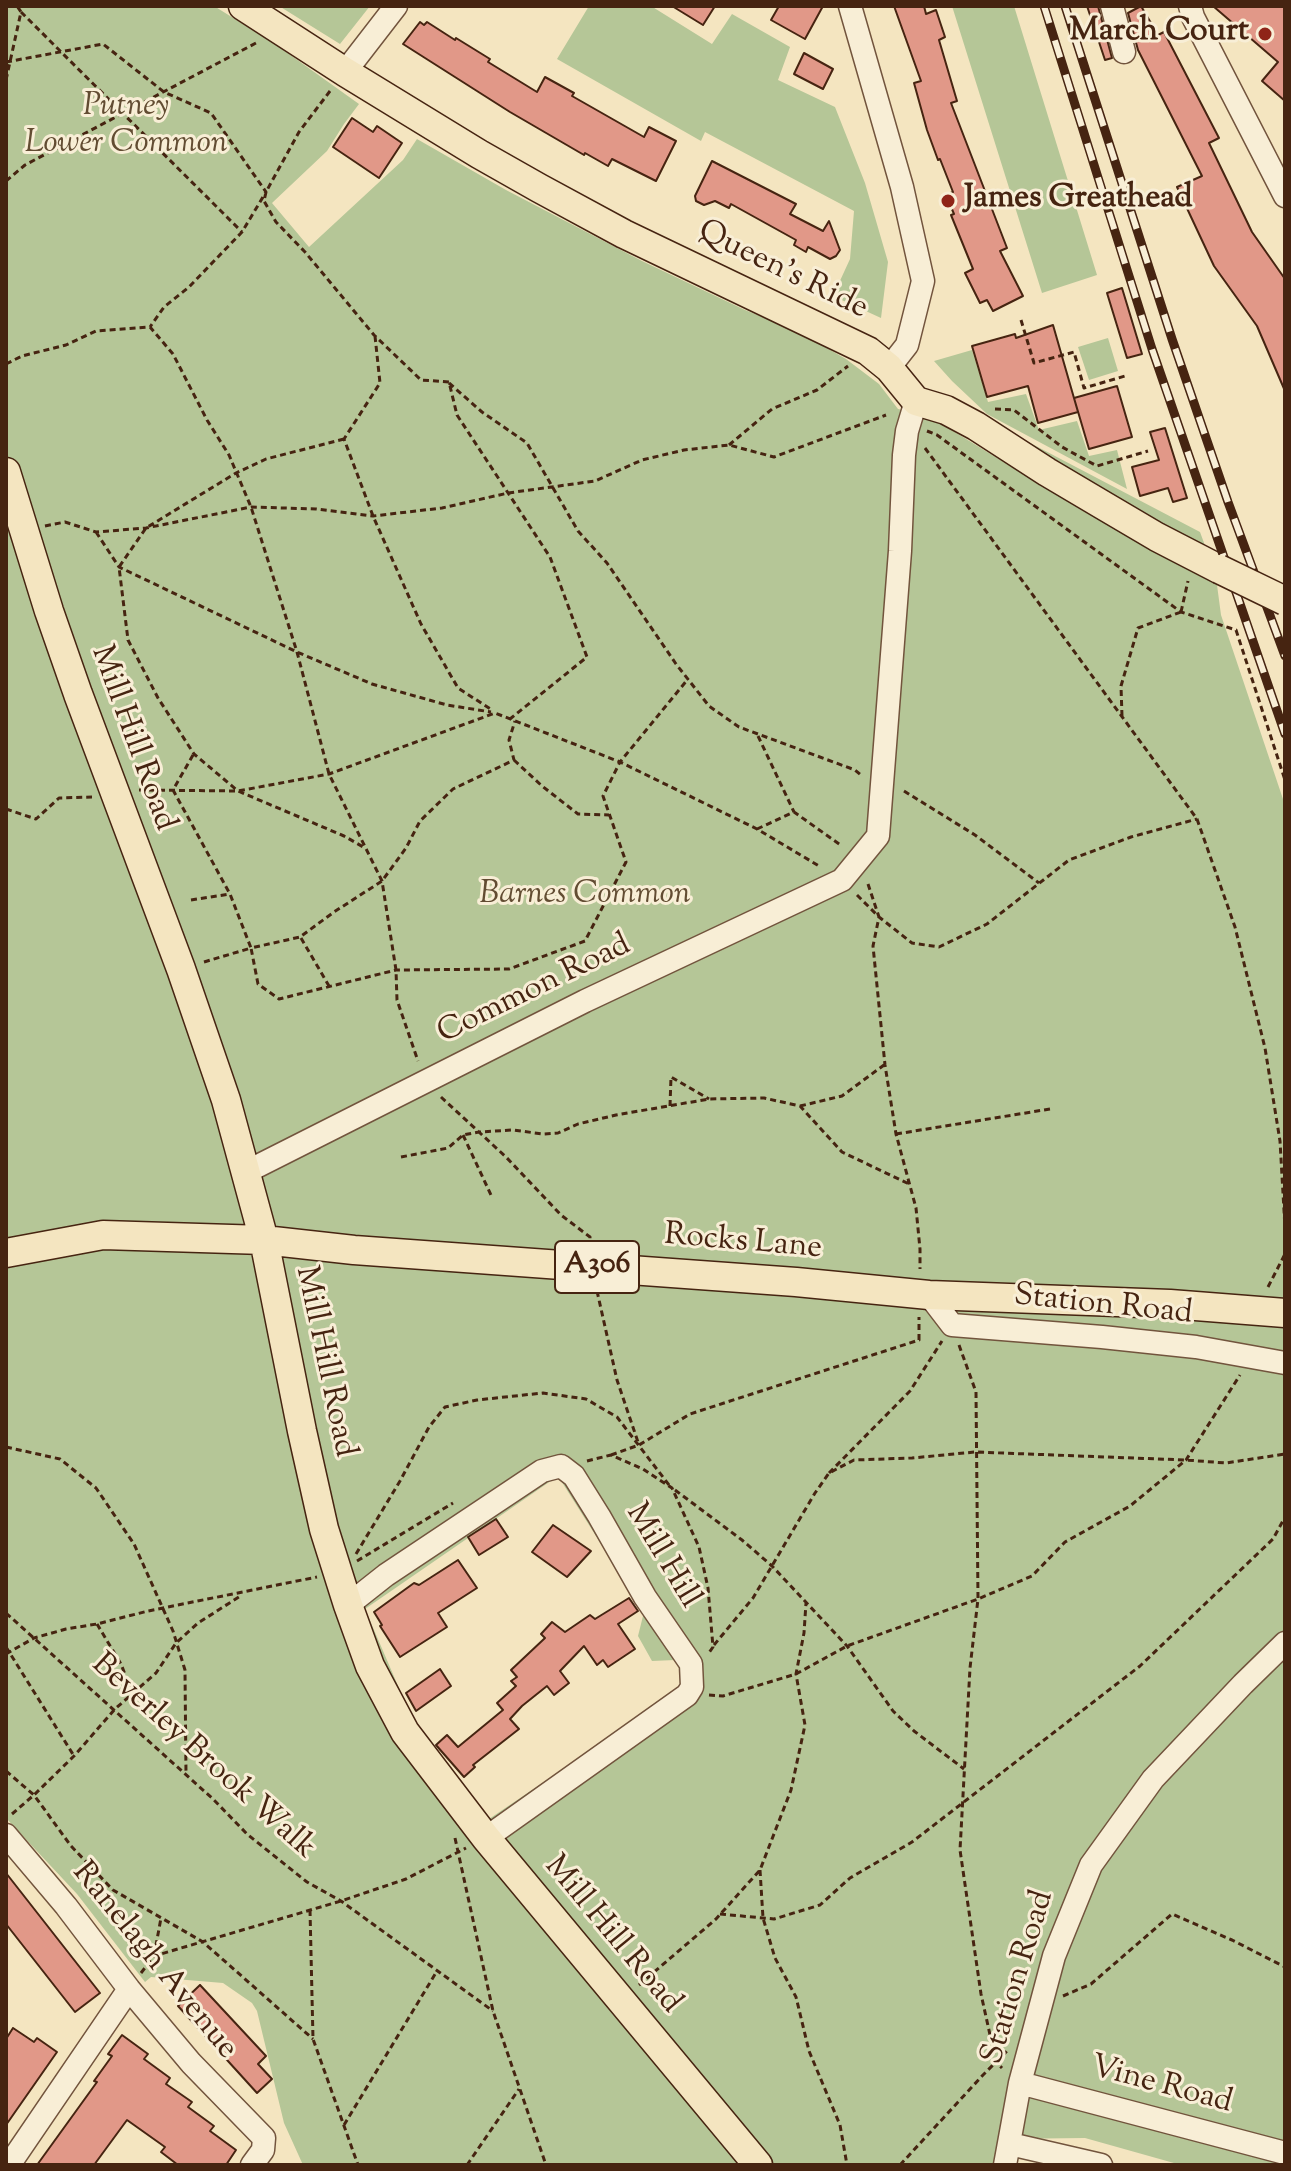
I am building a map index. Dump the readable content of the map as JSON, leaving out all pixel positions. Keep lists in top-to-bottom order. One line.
{"streets":{"main road":["Queen's Ride","Mill Hill Road","Rocks Lane","A306"],"street":["Common Road","Station Road","Mill Hill","Ranelagh Avenue","Vine Road"],"path":["Beverley Brook Walk"]},"crossings":[["Queen's Ride","Common Road"],["Mill Hill Road","Common Road"],["Mill Hill Road","Rocks Lane"],["Mill Hill Road","Mill Hill"],["Station Road","Vine Road"]],"parks":["Putney Lower Common","Barnes Common"],"places":["March Court","James Greathead"]}
